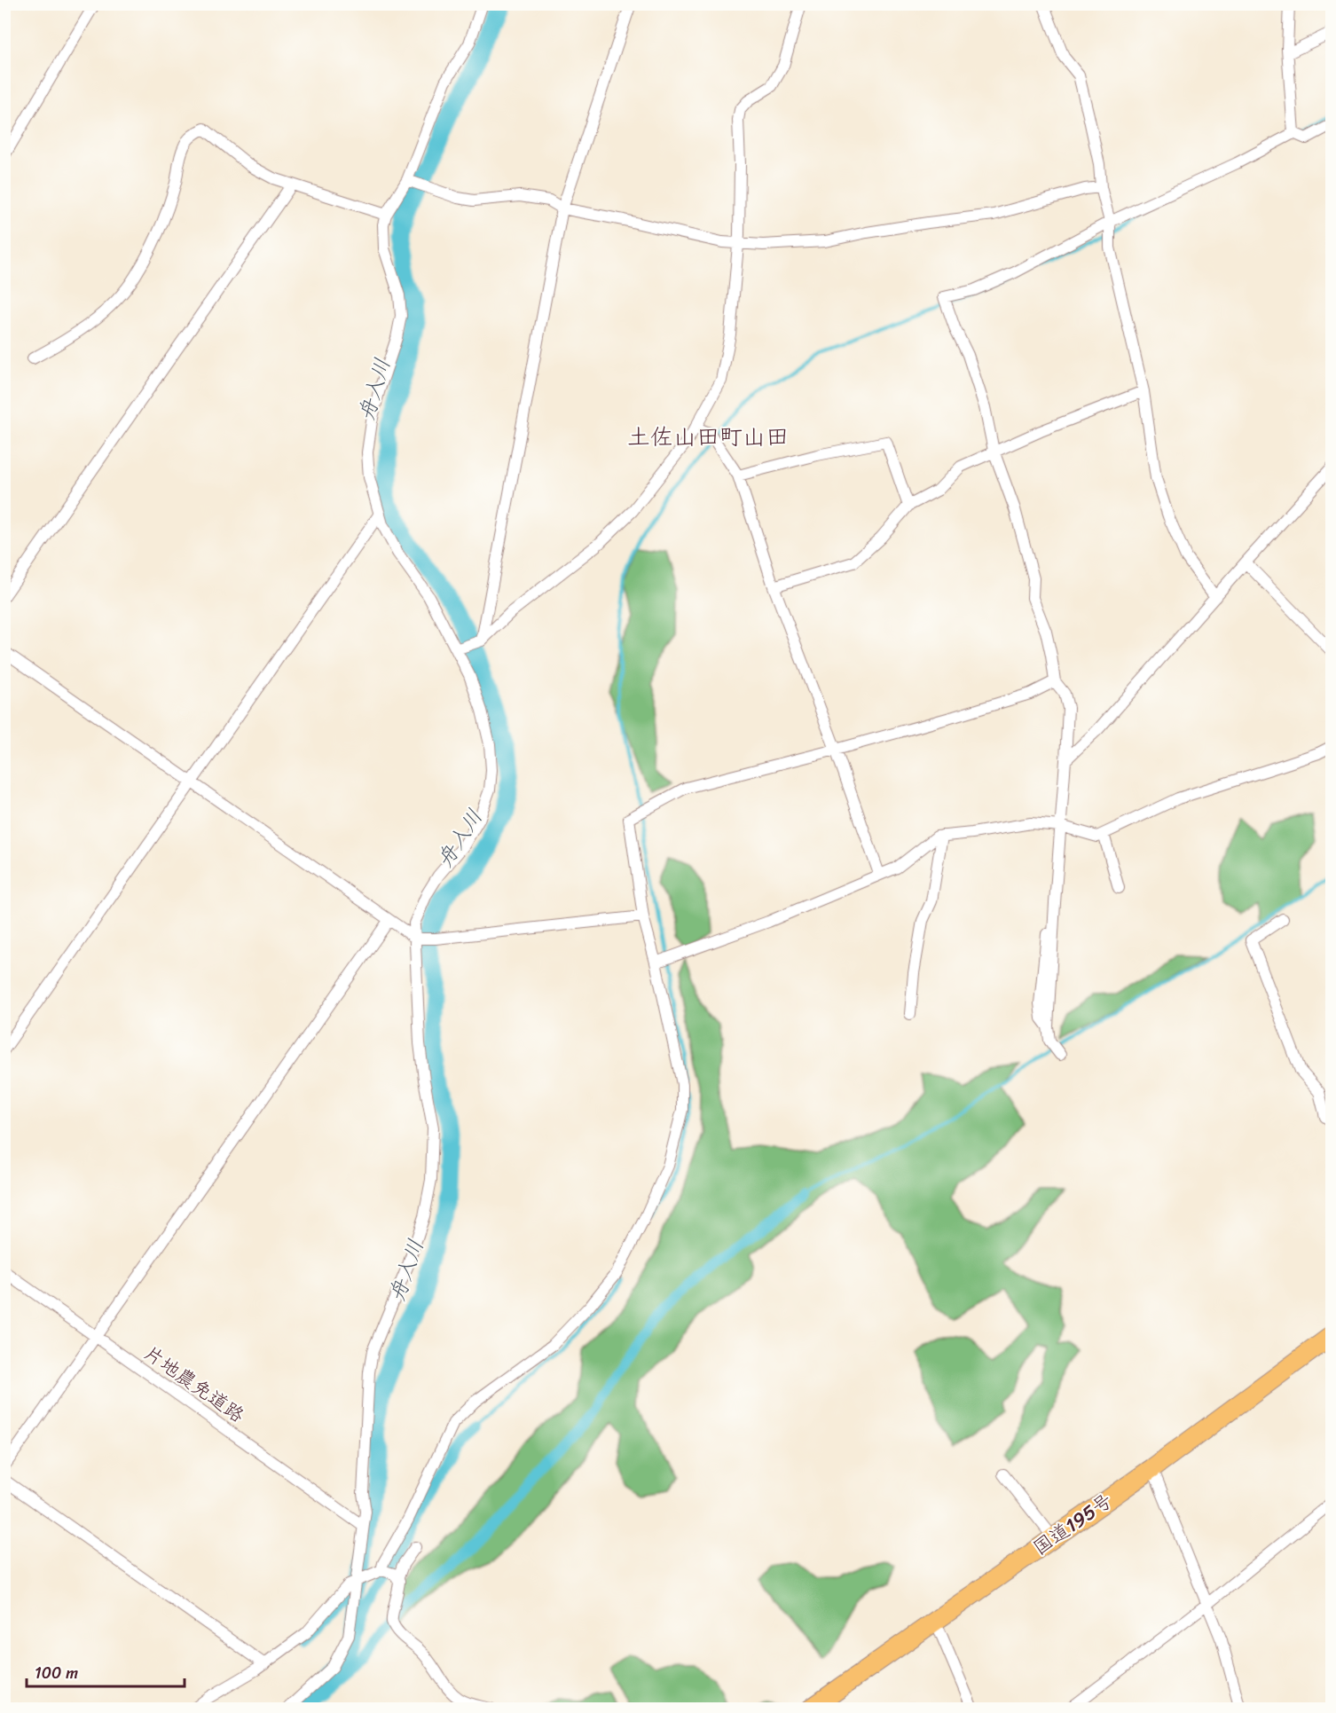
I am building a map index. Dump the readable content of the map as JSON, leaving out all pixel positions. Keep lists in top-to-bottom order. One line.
{"streets":{"highway":["国道195号"],"street":["片地農免道路"]},"districts":["土佐山田町山田"],"water":["舟入川"],"scale_bar":"100 m"}
